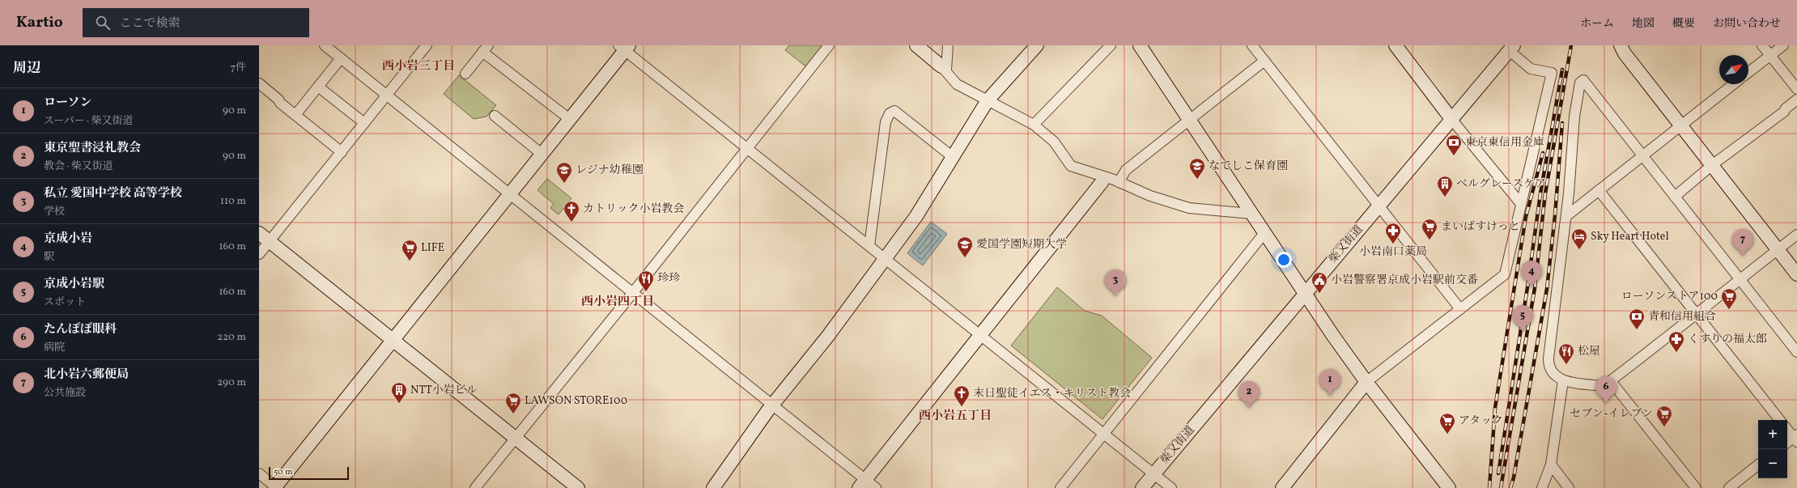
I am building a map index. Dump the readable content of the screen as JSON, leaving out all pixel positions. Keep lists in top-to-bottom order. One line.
{"streets":{"street":["柴又街道"]},"districts":["西小岩三丁目","西小岩四丁目","西小岩五丁目"],"places":{"bank":["東京東信用金庫","青和信用組合"],"school or university":["なでしこ保育園","レジナ幼稚園","愛国学園短期大学"],"building":["ベルグレースケア","NTT小岩ビル"],"church":["カトリック小岩教会","末日聖徒イエス・キリスト教会"],"supermarket":["まいばすけっと","LIFE","ローソンストア100","LAWSON STORE100","セブン-イレブン","アタック"],"pharmacy":["小岩南口薬局","くすりの福太郎"],"hotel":["Sky Heart Hotel"],"restaurant":["珍珍","松屋"],"public building":["小岩警察署京成小岩駅前交番"]},"scale_bar":"50 m","north":"top right","page":{"header":"Kartio","search":"ここで検索","nav":["ホーム","地図","概要","お問い合わせ"],"heading":["周辺","7件"],"list":[{"mark":"1","name":"ローソン","note":"スーパー · 柴又街道","value":"90 m"},{"mark":"2","name":"東京聖書浸礼教会","note":"教会 · 柴又街道","value":"90 m"},{"mark":"3","name":"私立 愛国中学校 高等学校","note":"学校","value":"110 m"},{"mark":"4","name":"京成小岩","note":"駅","value":"160 m"},{"mark":"5","name":"京成小岩駅","note":"スポット","value":"160 m"},{"mark":"6","name":"たんぽぽ眼科","note":"病院","value":"220 m"},{"mark":"7","name":"北小岩六郵便局","note":"公共施設","value":"290 m"}],"pins":["7","4","3","5","1","6","2"],"map_buttons":["+","−"],"scale":"50 m"}}
